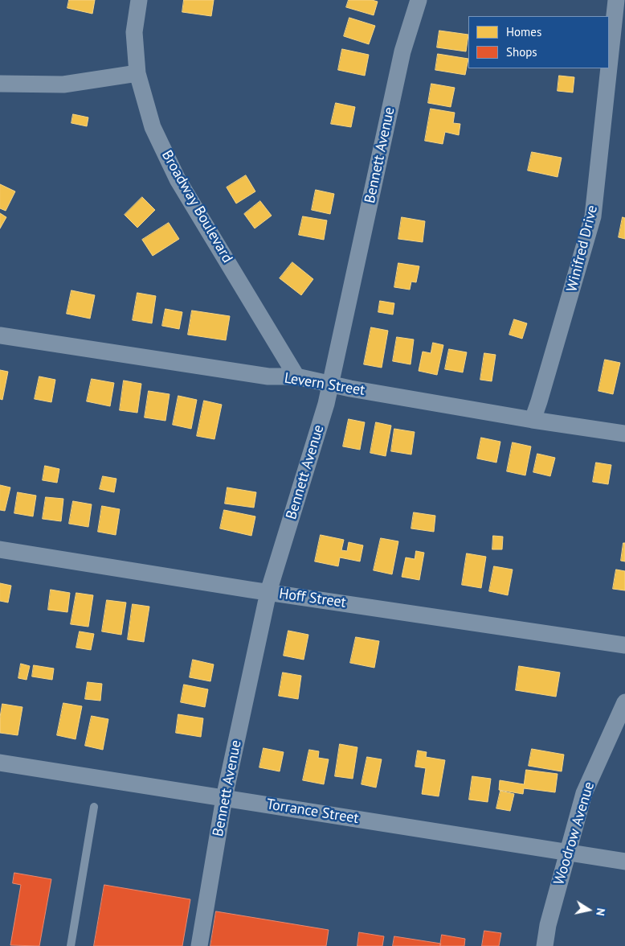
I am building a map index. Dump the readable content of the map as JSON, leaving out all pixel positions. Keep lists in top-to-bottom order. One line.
{"streets":{"street":["Bennett Avenue","Broadway Boulevard","Winifred Drive","Levern Street","Hoff Street","Torrance Street","Woodrow Avenue"]},"crossings":[["Bennett Avenue","Levern Street"],["Bennett Avenue","Hoff Street"],["Bennett Avenue","Torrance Street"],["Broadway Boulevard","Levern Street"],["Winifred Drive","Levern Street"],["Torrance Street","Woodrow Avenue"]],"legend":["Homes","Shops"],"north":"right"}
